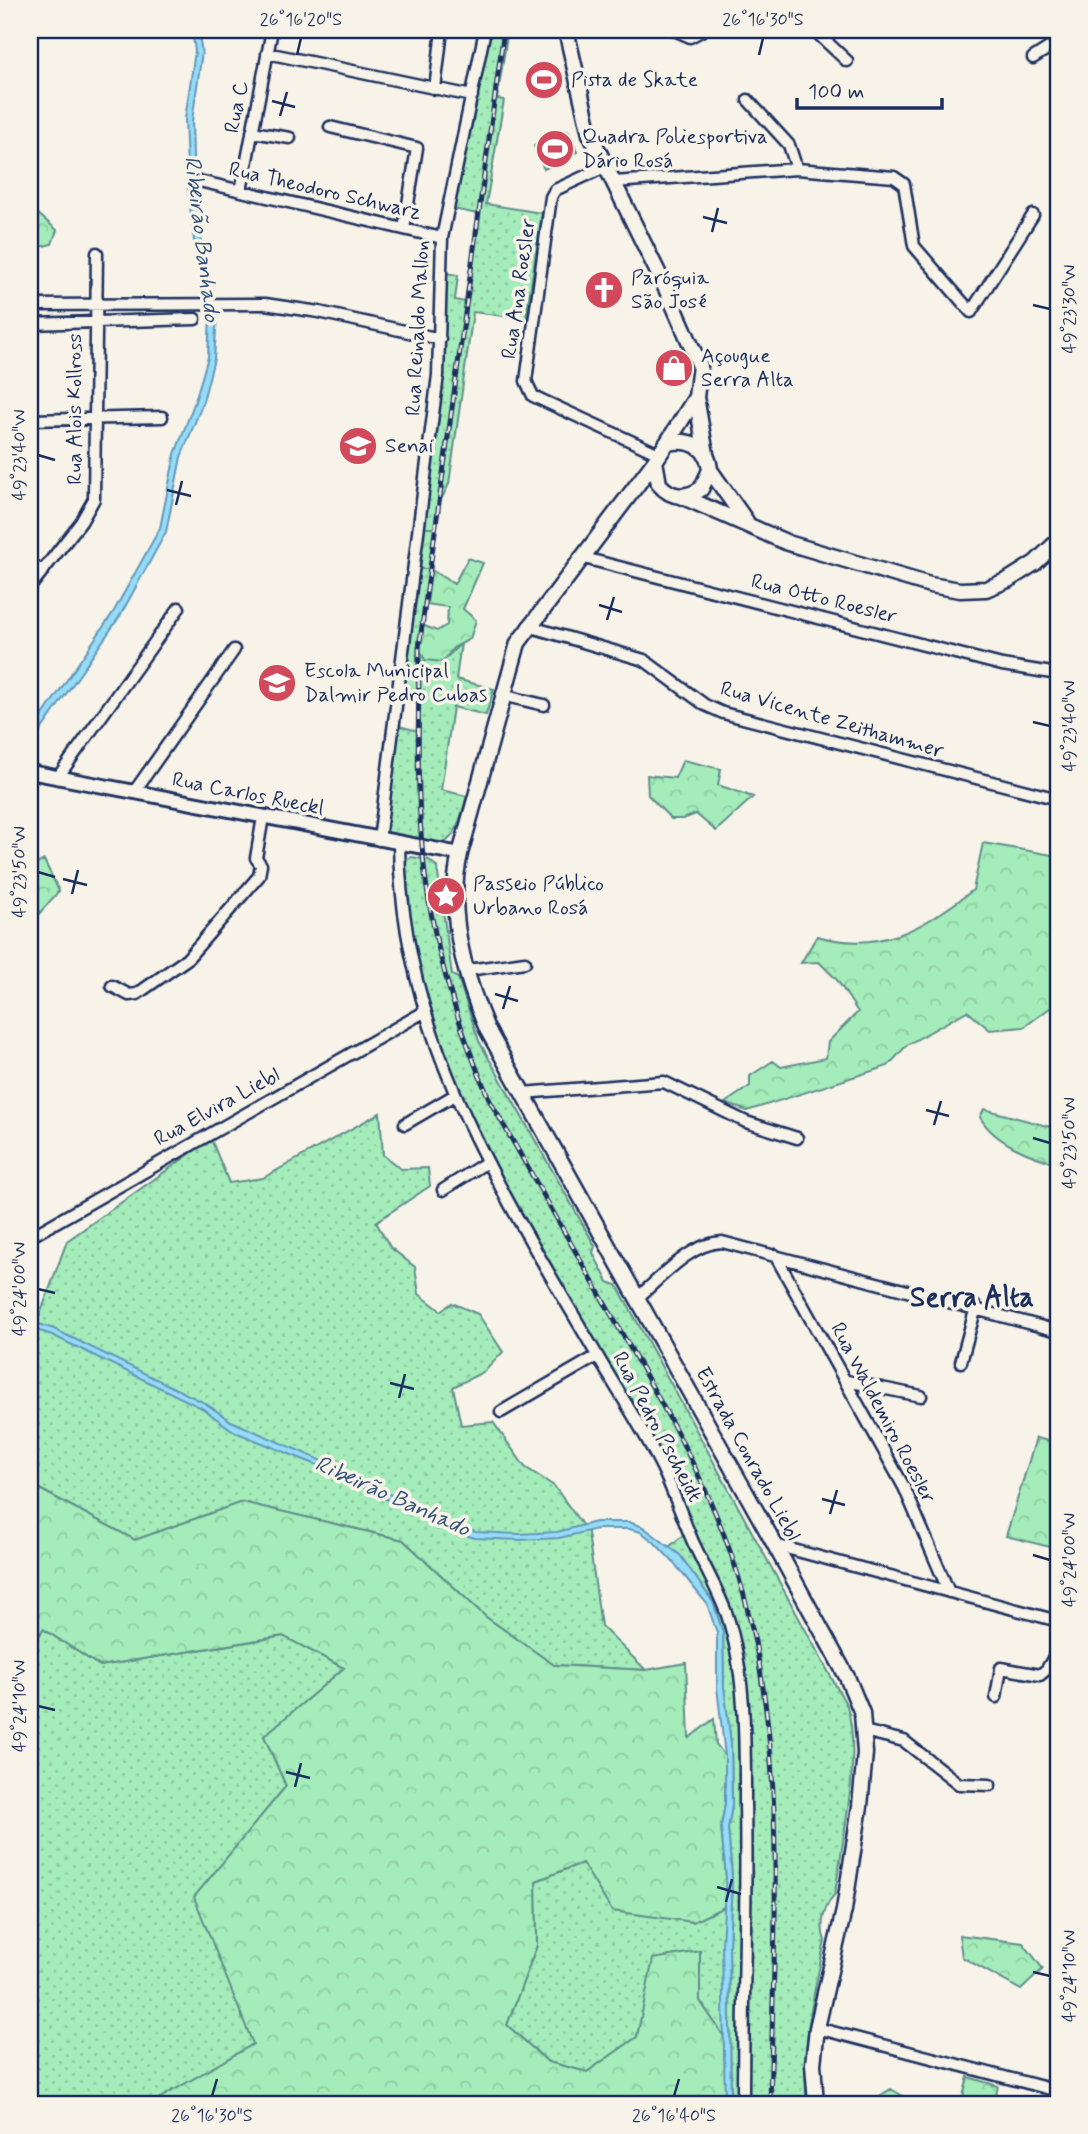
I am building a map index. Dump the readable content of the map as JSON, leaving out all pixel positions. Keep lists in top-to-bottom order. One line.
{"streets":{"main road":["Estrada Conrado Liebl"],"street":["Rua C","Rua Theodoro Schwarz","Rua Ana Roesler","Rua Reinaldo Mallon","Rua Alois Kollross","Rua Otto Roesler","Rua Vicente Zeithammer","Rua Carlos Rueckl","Rua Elvira Liebl","Rua Waldemiro Roesler","Rua Pedro Pscheidt"]},"crossings":[["Rua C","Rua Theodoro Schwarz"],["Rua Theodoro Schwarz","Rua Reinaldo Mallon"],["Rua Ana Roesler","Estrada Conrado Liebl"],["Rua Reinaldo Mallon","Rua Carlos Rueckl"],["Rua Otto Roesler","Estrada Conrado Liebl"],["Rua Vicente Zeithammer","Estrada Conrado Liebl"],["Rua Carlos Rueckl","Rua Pedro Pscheidt"],["Rua Carlos Rueckl","Estrada Conrado Liebl"],["Rua Elvira Liebl","Rua Pedro Pscheidt"]],"districts":["Serra Alta"],"water":["Ribeirão Banhado"],"places":{"sports":["Pista de Skate","Quadra Poliesportiva Dário Rosá"],"church":["Paróquia São José"],"shop":["Açougue Serra Alta"],"school or university":["Senai","Escola Municipal Dalmir Pedro Cubas"],"place":["Passeio Público Urbano Rosá"]},"scale_bar":"100 m","coordinates":["26°16'20\"S","26°16'30\"S","49°23'30\"W","49°23'40\"W","49°23'50\"W","49°24'00\"W","49°24'10\"W","26°16'40\"S"]}
